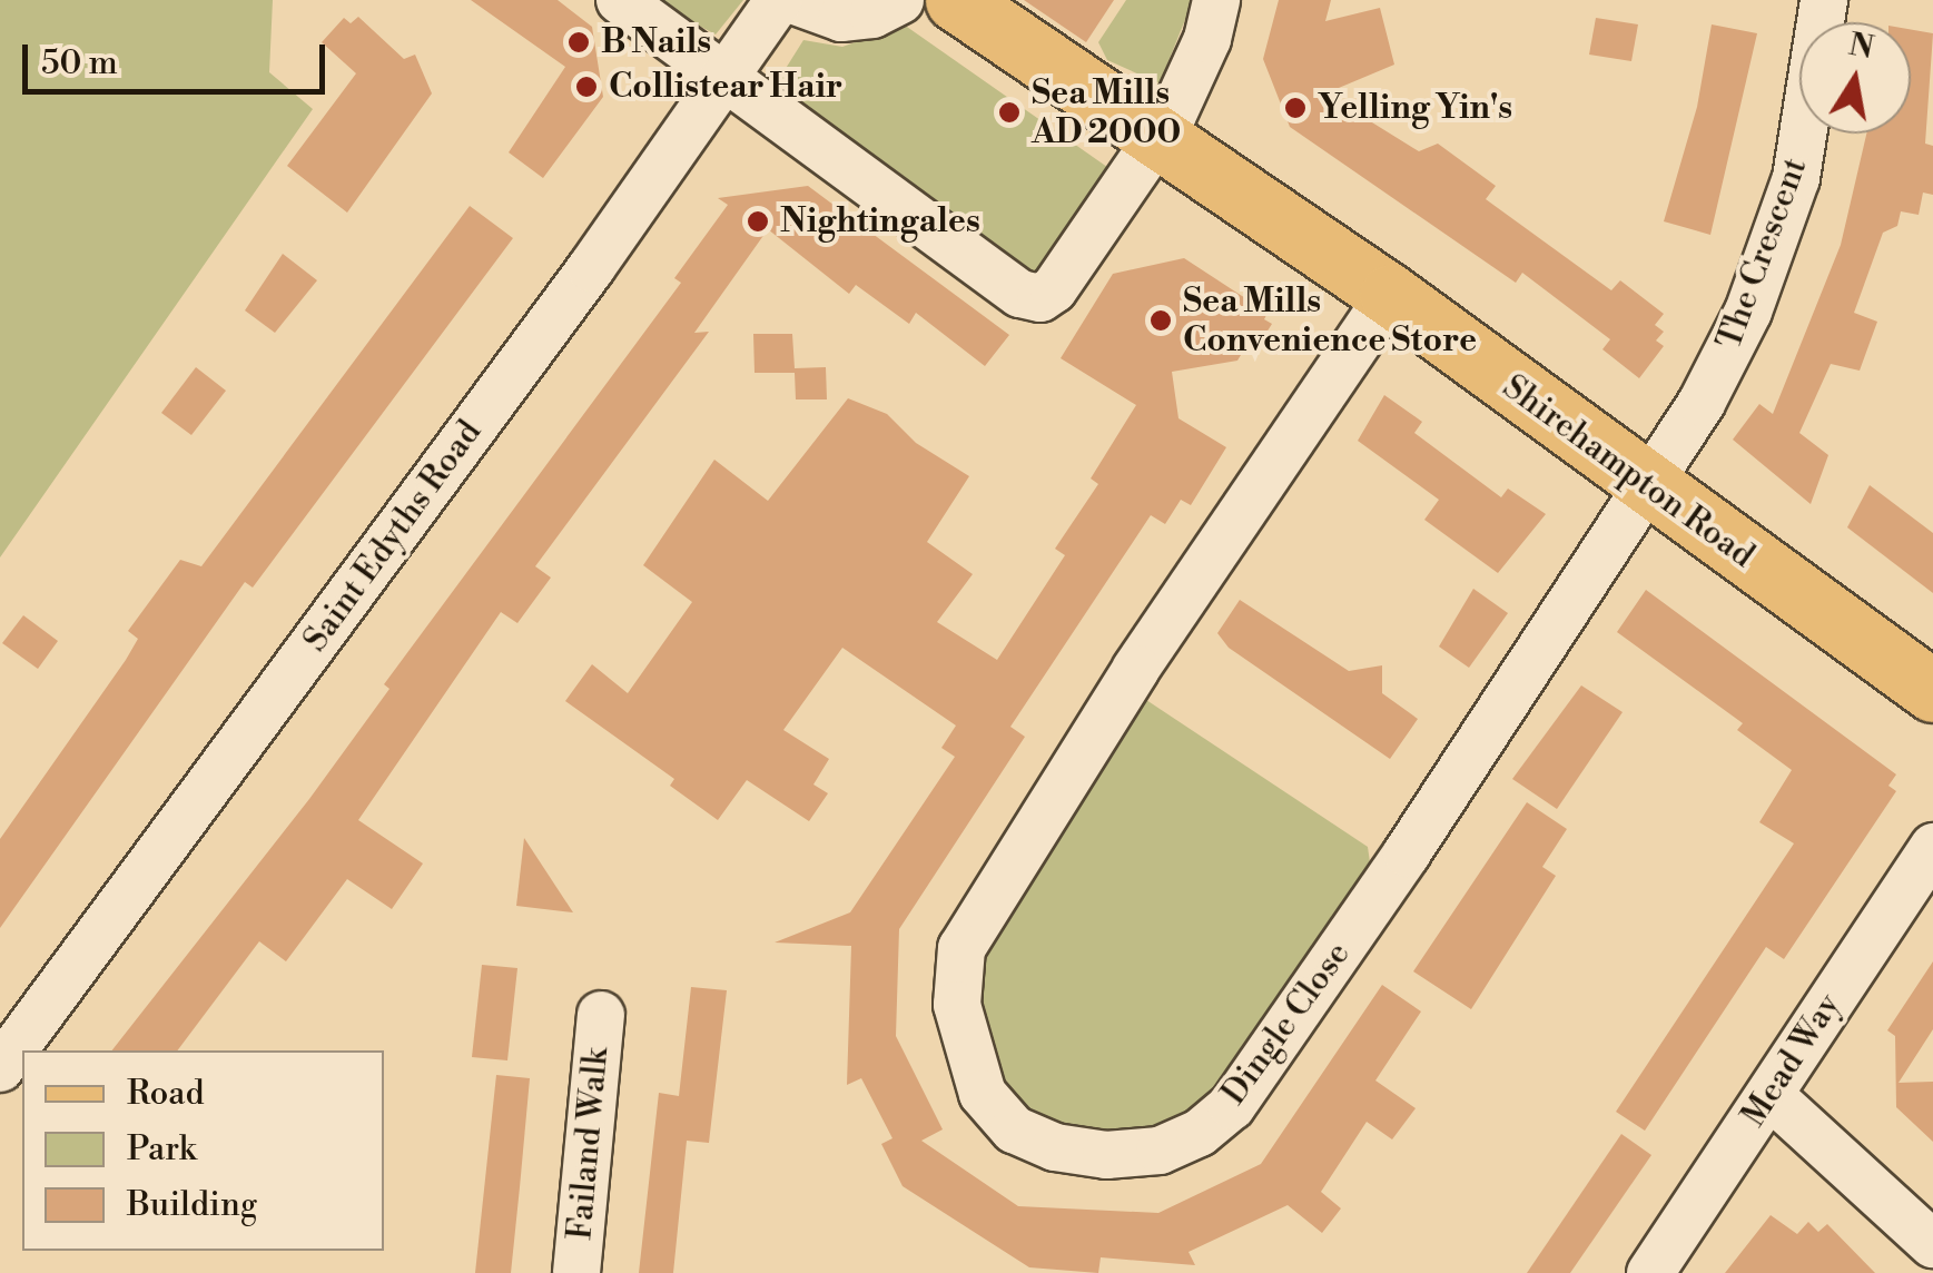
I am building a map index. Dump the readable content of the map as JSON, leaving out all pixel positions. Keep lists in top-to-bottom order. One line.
{"streets":{"main road":["Shirehampton Road"],"street":["The Crescent","Saint Edyths Road","Dingle Close","Mead Way","Failand Walk"]},"crossings":[["The Crescent","Shirehampton Road"],["The Crescent","Dingle Close"],["Shirehampton Road","Dingle Close"]],"places":["B Nails","Collistear Hair","Yelling Yin's","Sea Mills AD 2000","Nightingales","Sea Mills Convenience Store"],"legend":["Road","Park","Building"],"scale_bar":"50 m","north":"top"}
